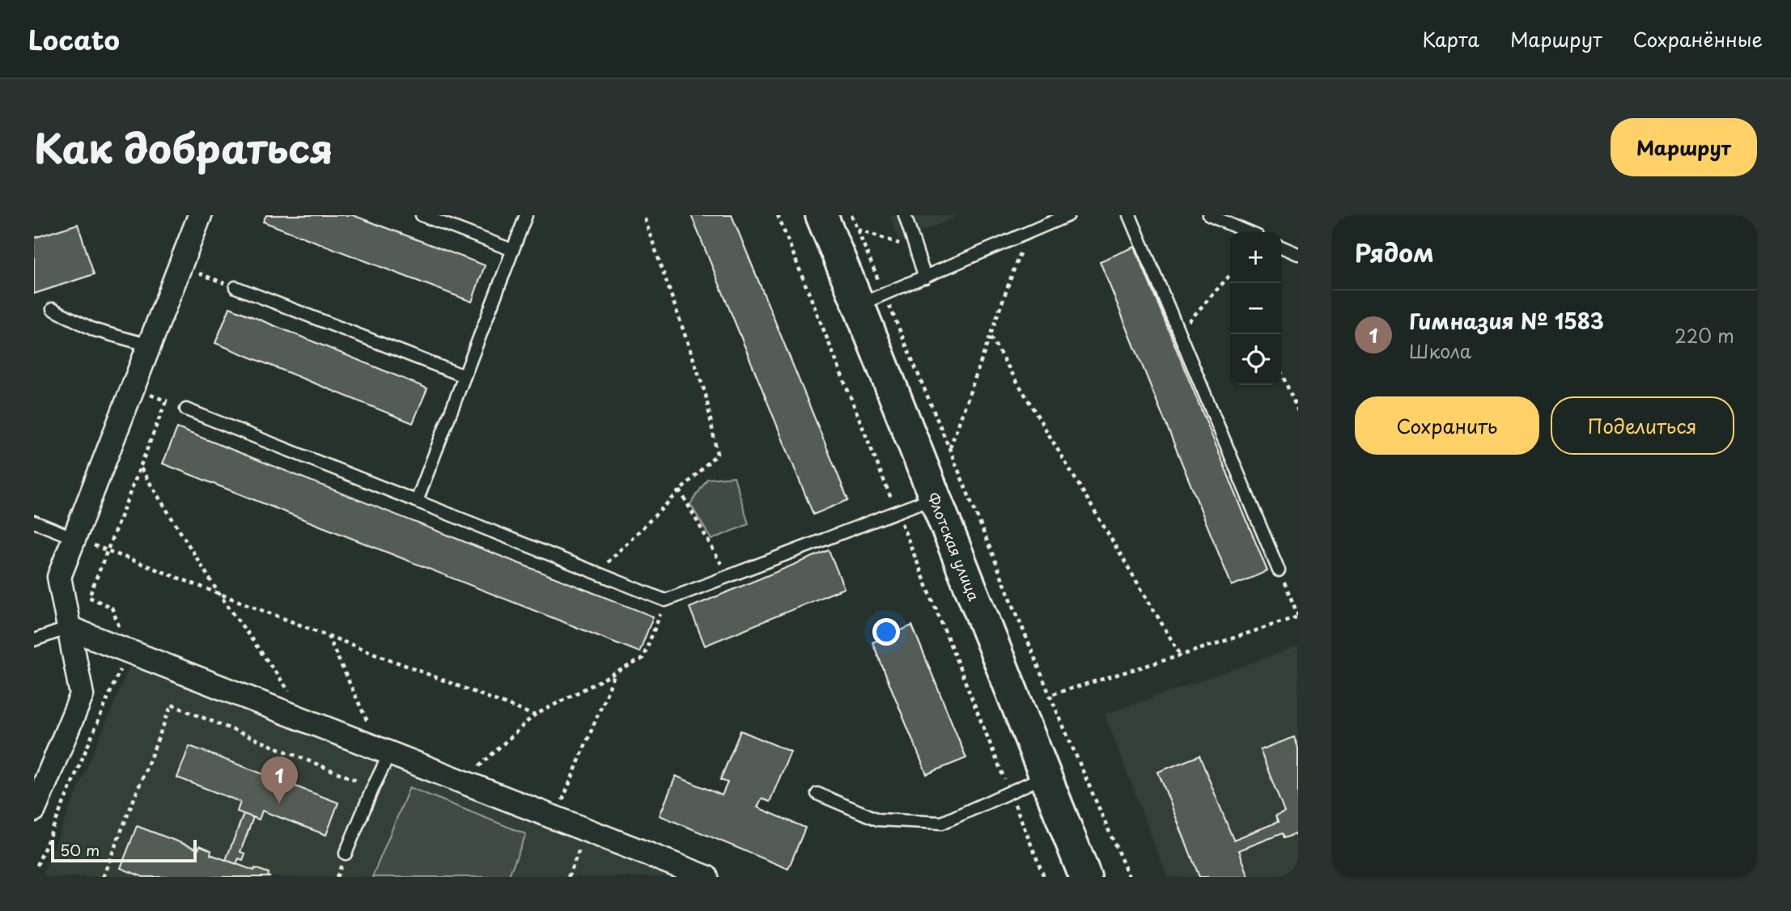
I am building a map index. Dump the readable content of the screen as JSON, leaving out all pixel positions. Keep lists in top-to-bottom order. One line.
{"streets":{"main road":["Флотская улица"]},"scale_bar":"50 m","page":{"header":"Locato","nav":["Карта","Маршрут","Сохранённые"],"title":"Как добраться","buttons":["Маршрут",["Сохранить","Поделиться"]],"heading":"Рядом","map_buttons":["+","−"],"list":[{"mark":"1","name":"Гимназия № 1583","note":"Школа","value":"220 m"}],"pins":"1","scale":"50 m"}}
